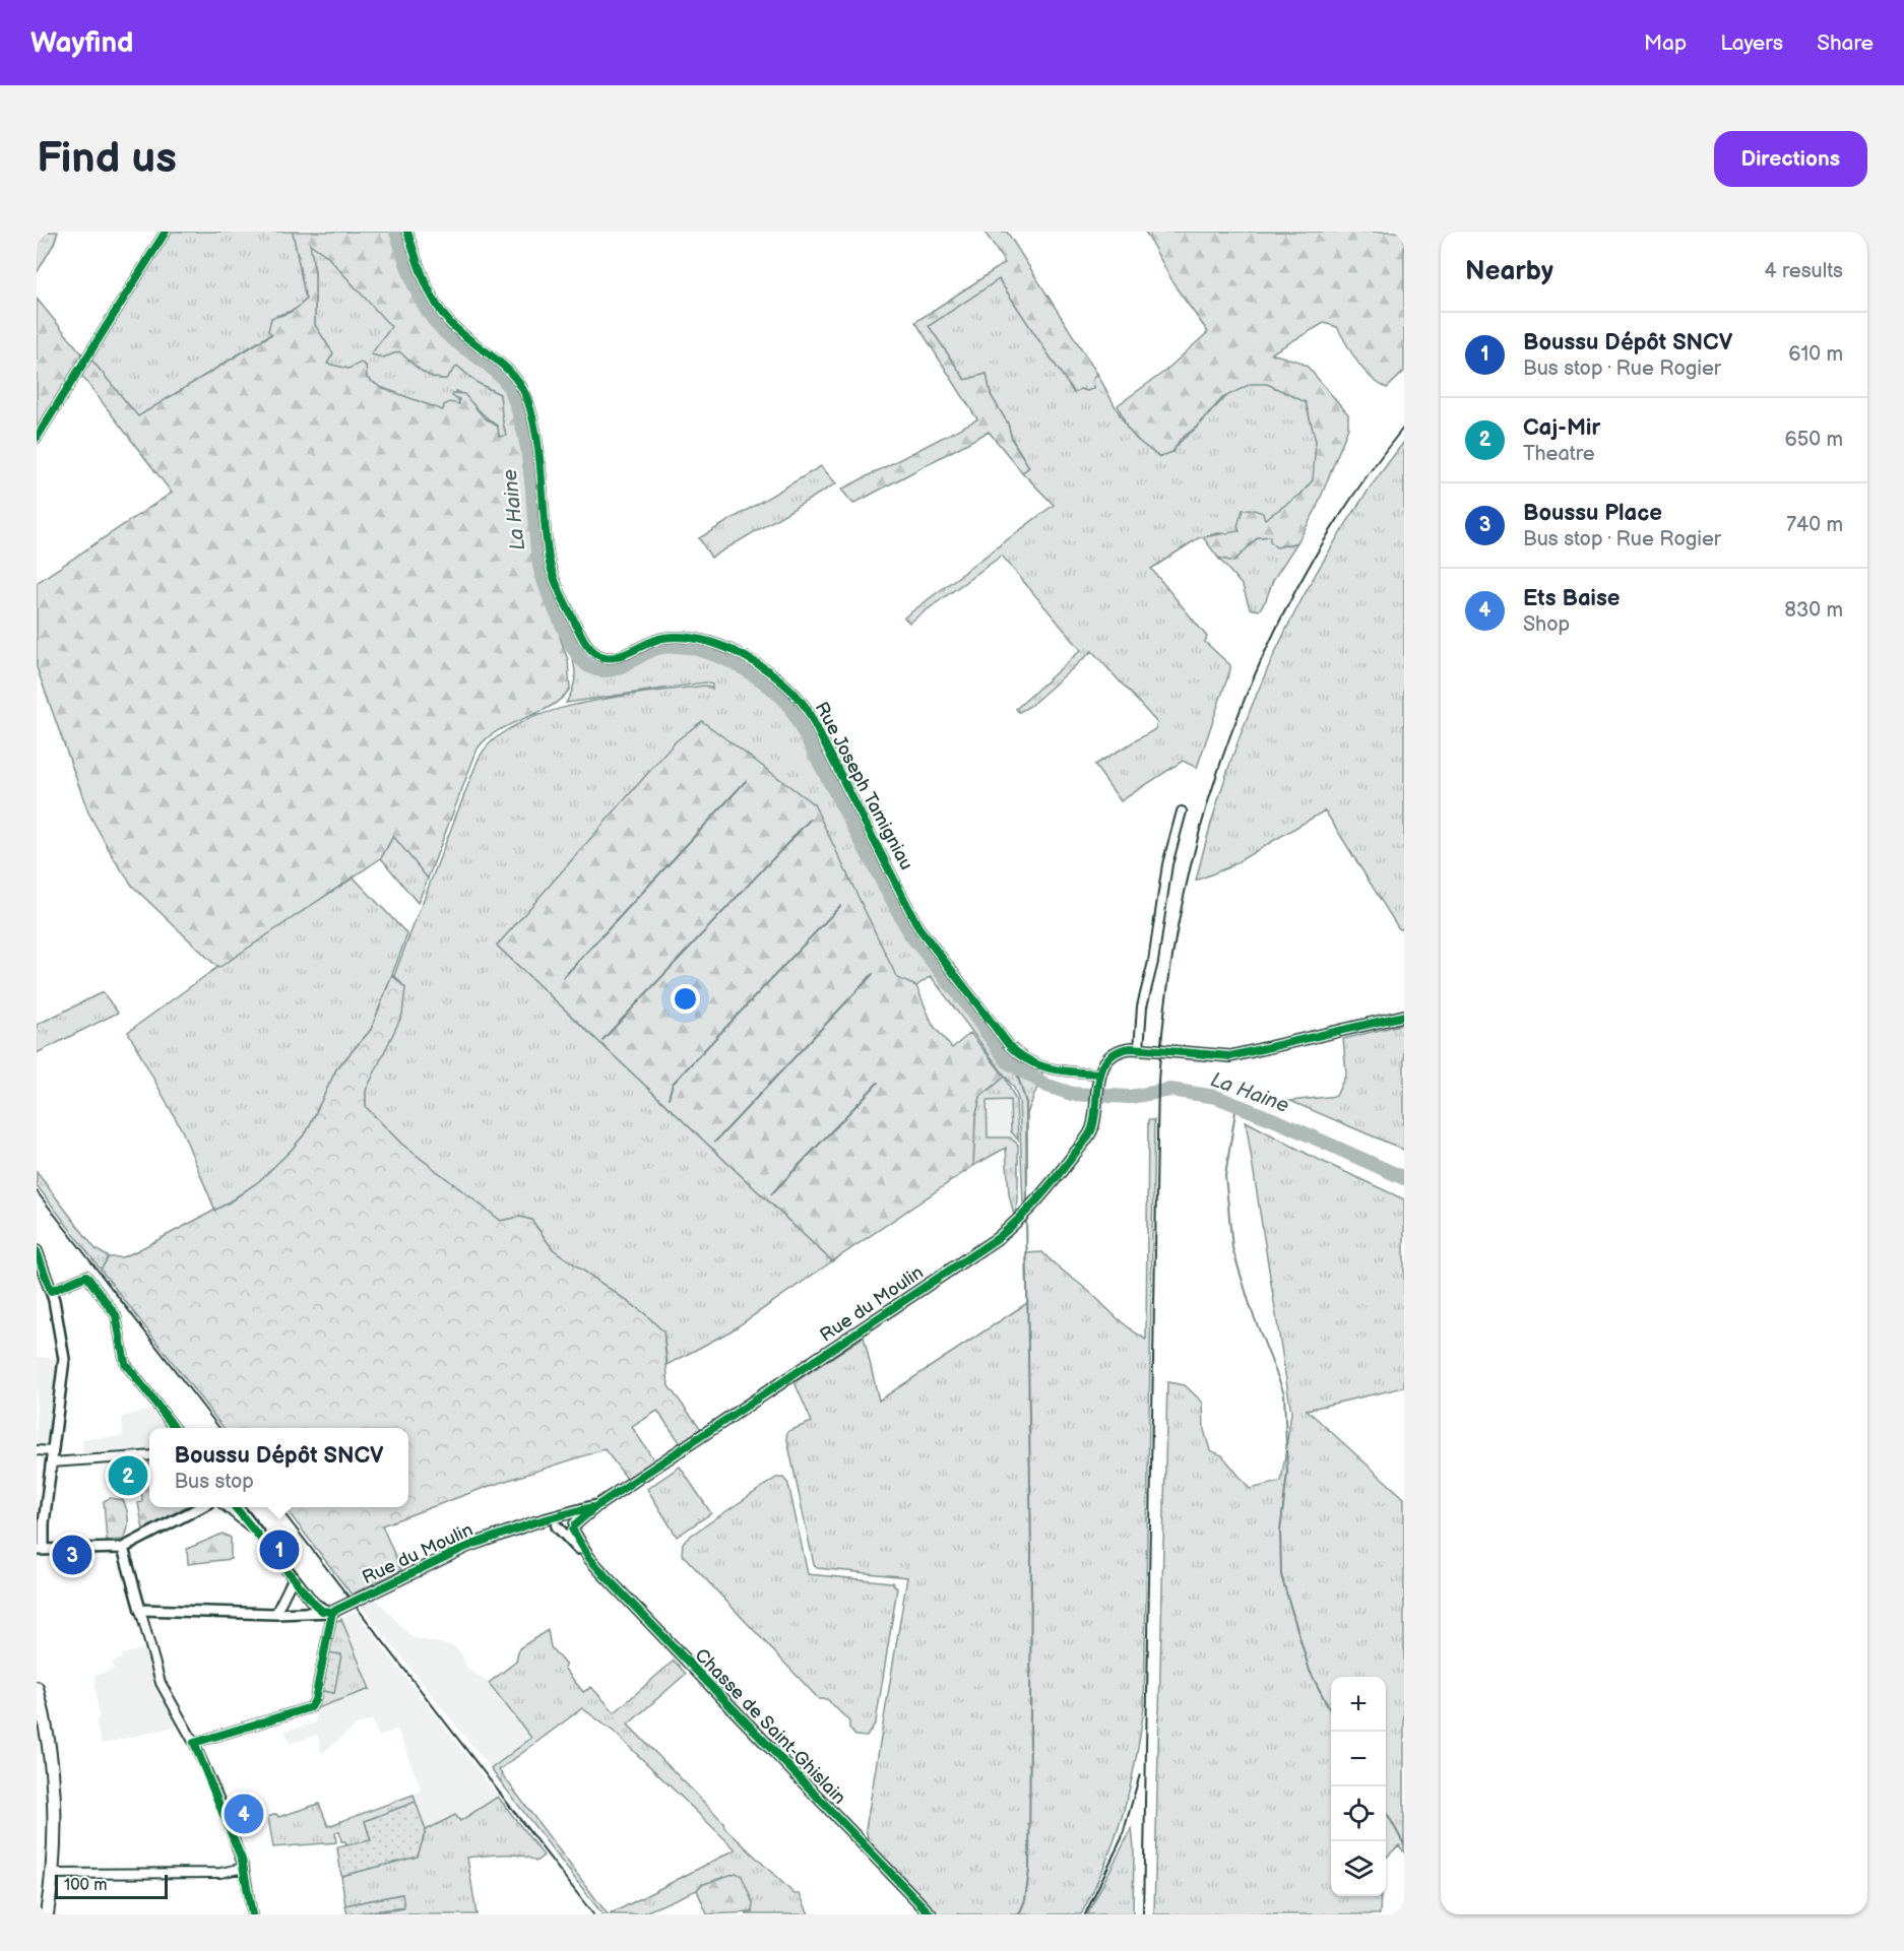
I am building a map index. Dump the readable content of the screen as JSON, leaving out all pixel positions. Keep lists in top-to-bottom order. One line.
{"streets":{"street":["Rue Joseph Tamigniau","Rue du Moulin","Chasse de Saint-Ghislain"]},"crossings":[["Rue Joseph Tamigniau","Rue du Moulin"],["Rue du Moulin","Chasse de Saint-Ghislain"]],"water":["La Haine"],"scale_bar":"100 m","page":{"header":"Wayfind","nav":["Map","Layers","Share"],"buttons":"Directions","title":"Find us","heading":["Nearby","4 results"],"list":[{"mark":"1","name":"Boussu Dépôt SNCV","note":"Bus stop · Rue Rogier","value":"610 m"},{"mark":"2","name":"Caj-Mir","note":"Theatre","value":"650 m"},{"mark":"3","name":"Boussu Place","note":"Bus stop · Rue Rogier","value":"740 m"},{"mark":"4","name":"Ets Baise","note":"Shop","value":"830 m"}],"popup":["Boussu Dépôt SNCV","Bus stop"],"pins":["2","1","3","4"],"map_buttons":["+","−"],"scale":"100 m"}}
